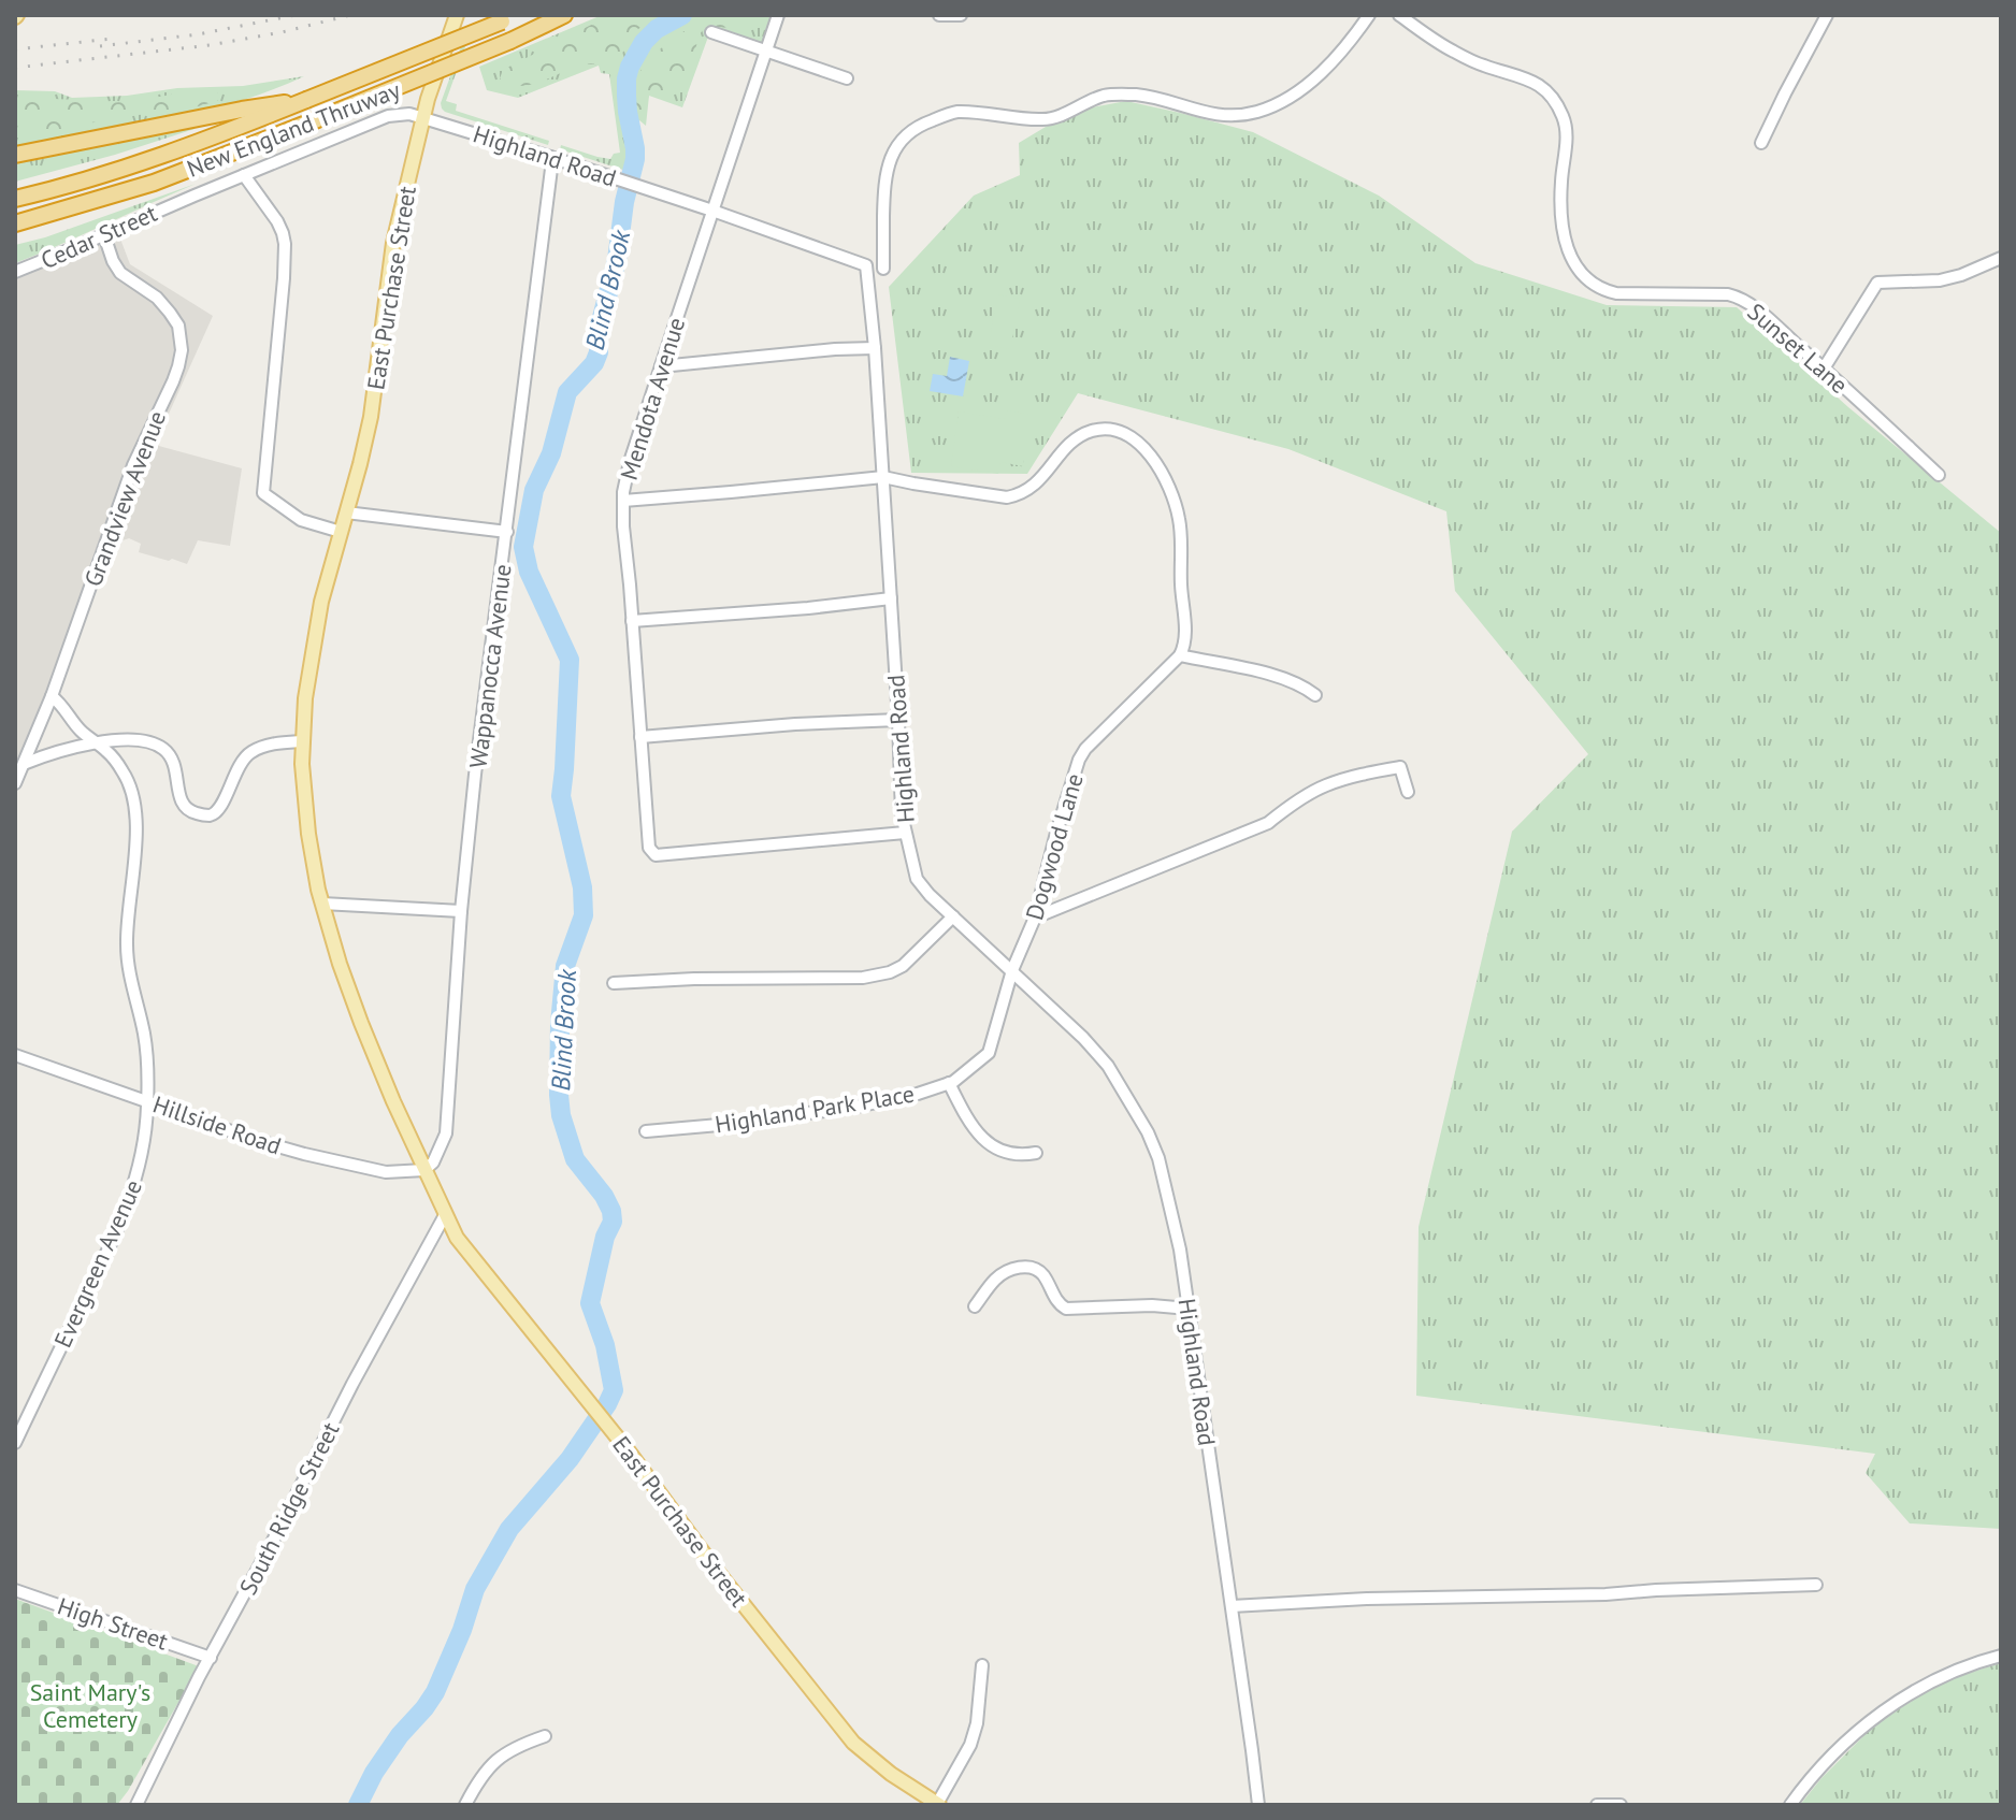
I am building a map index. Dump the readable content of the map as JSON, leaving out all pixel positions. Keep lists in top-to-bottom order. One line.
{"streets":{"highway":["New England Thruway"],"main road":["East Purchase Street"],"street":["Highland Road","Cedar Street","Sunset Lane","Mendota Avenue","Grandview Avenue","Wappanocca Avenue","Dogwood Lane","Highland Park Place","Hillside Road","Evergreen Avenue","South Ridge Street","High Street"]},"crossings":[["Highland Road","Cedar Street"],["Highland Road","East Purchase Street"],["Highland Road","Mendota Avenue"],["Highland Road","Wappanocca Avenue"],["Highland Road","Dogwood Lane"],["Highland Road","Highland Park Place"],["Cedar Street","East Purchase Street"],["Cedar Street","Grandview Avenue"],["East Purchase Street","Wappanocca Avenue"],["East Purchase Street","Hillside Road"],["East Purchase Street","South Ridge Street"],["Grandview Avenue","Evergreen Avenue"],["Wappanocca Avenue","Hillside Road"],["Dogwood Lane","Highland Park Place"],["Hillside Road","Evergreen Avenue"],["South Ridge Street","High Street"]],"water":["Blind Brook"],"parks":["Saint Mary's Cemetery"]}
